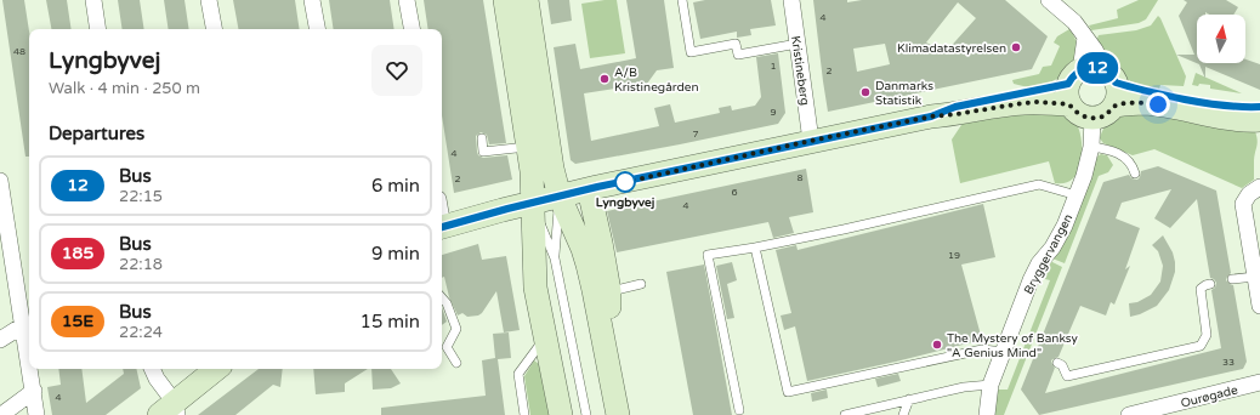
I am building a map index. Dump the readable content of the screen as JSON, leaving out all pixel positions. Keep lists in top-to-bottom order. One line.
{"streets":{"street":["Kristineberg","Bryggervangen","Ourøgade"]},"places":["Klimadatastyrelsen","A/B Kristinegården","Danmarks Statistik","Lyngbyvej","The Mystery of Banksy \"A Genius Mind\""],"lines":["bus line 12"],"house_numbers":["4","48","1","2","9","7","4","8","2","6","4","19","33","4"],"north":"top","page":{"on_map":"12","heading":[["Lyngbyvej","Walk · 4 min · 250 m"],"Departures"],"list":[{"mark":"12","name":"Bus","note":"22:15","value":"6 min"},{"mark":"185","name":"Bus","note":"22:18","value":"9 min"},{"mark":"15E","name":"Bus","note":"22:24","value":"15 min"}]}}
